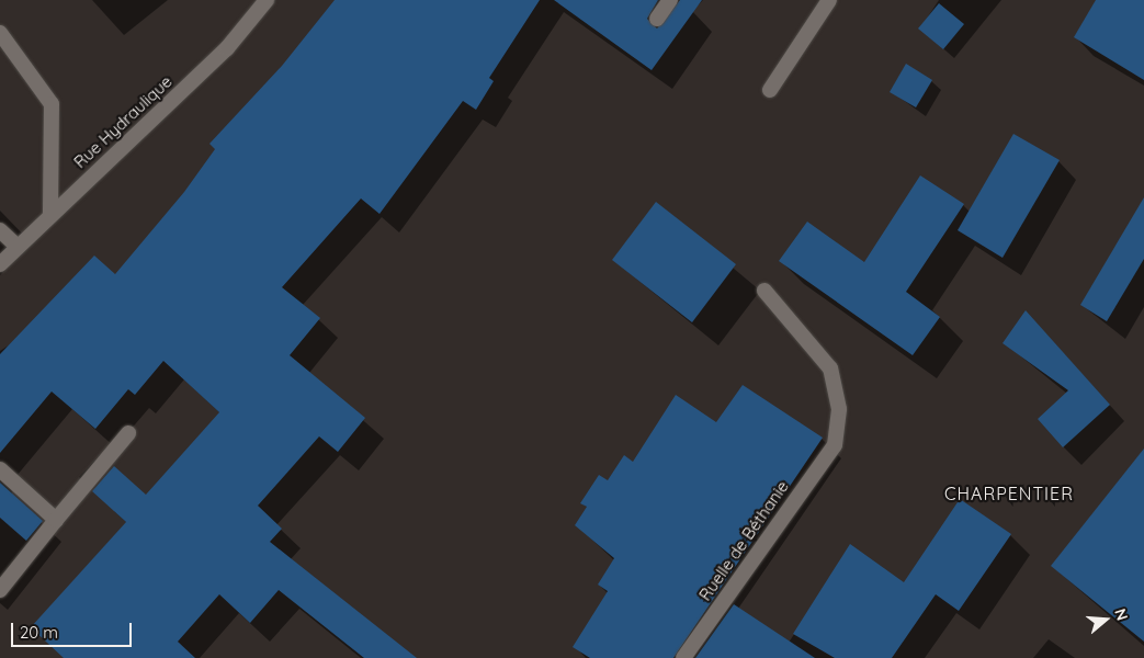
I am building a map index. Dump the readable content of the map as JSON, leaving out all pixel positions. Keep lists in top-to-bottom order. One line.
{"streets":{"street":["Rue Hydraulique","Ruelle de Béthanie"]},"districts":["CHARPENTIER"],"scale_bar":"20 m","north":"right"}
